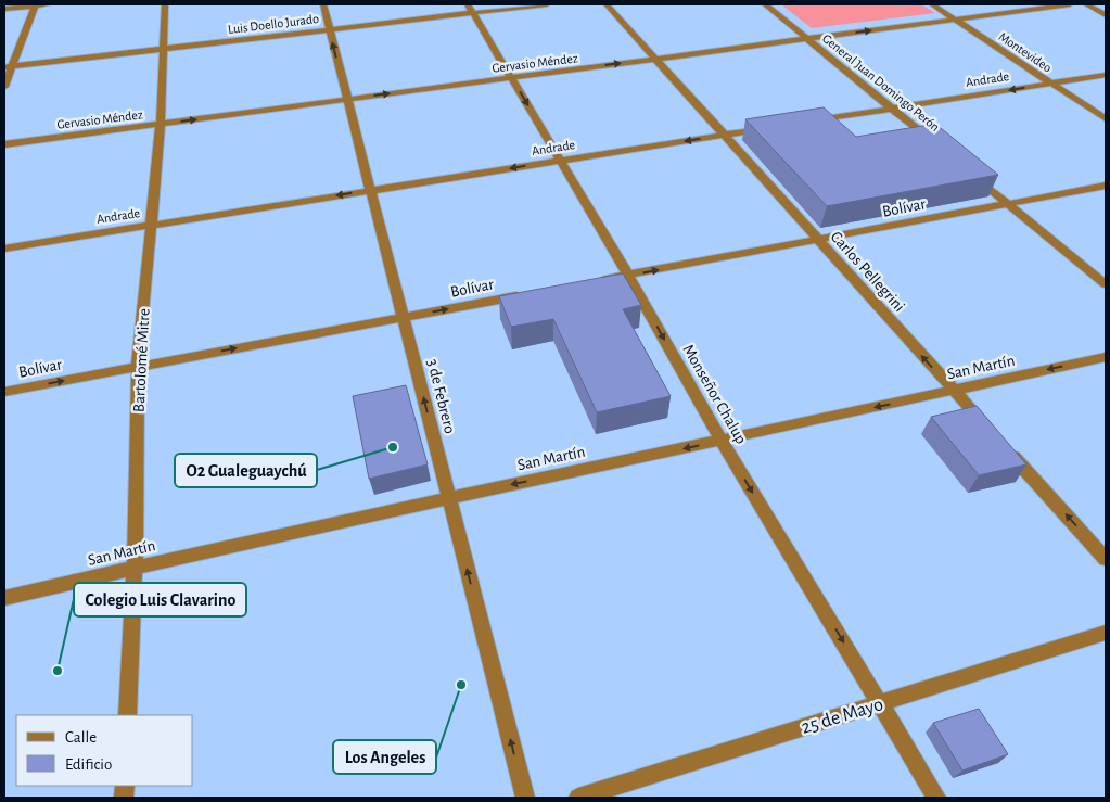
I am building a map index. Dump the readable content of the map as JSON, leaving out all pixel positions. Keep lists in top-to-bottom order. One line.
{"streets":{"street":["Luis Doello Jurado","Montevideo","Gervasio Méndez","Andrade","General Juan Domingo Perón","Bolívar","Carlos Pellegrini","Bartolomé Mitre","San Martín","Monseñor Chalup","3 de Febrero","25 de Mayo"]},"crossings":[["Luis Doello Jurado","Bartolomé Mitre"],["Luis Doello Jurado","Monseñor Chalup"],["Luis Doello Jurado","3 de Febrero"],["Montevideo","Gervasio Méndez"],["Montevideo","Andrade"],["Gervasio Méndez","General Juan Domingo Perón"],["Gervasio Méndez","Carlos Pellegrini"],["Gervasio Méndez","Bartolomé Mitre"],["Gervasio Méndez","Monseñor Chalup"],["Gervasio Méndez","3 de Febrero"],["Andrade","General Juan Domingo Perón"],["Andrade","Carlos Pellegrini"],["Andrade","Bartolomé Mitre"],["Andrade","Monseñor Chalup"],["Andrade","3 de Febrero"],["Bolívar","Carlos Pellegrini"],["Bolívar","Bartolomé Mitre"],["Bolívar","Monseñor Chalup"],["Bolívar","3 de Febrero"],["Carlos Pellegrini","San Martín"],["Bartolomé Mitre","San Martín"],["San Martín","Monseñor Chalup"],["San Martín","3 de Febrero"],["Monseñor Chalup","25 de Mayo"]],"one_way":["Gervasio Méndez","Andrade","Bolívar","Carlos Pellegrini","San Martín","Monseñor Chalup","3 de Febrero"],"places":["O2 Gualeguaychú","Colegio Luis Clavarino","Los Angeles"],"legend":["Calle","Edificio"]}
